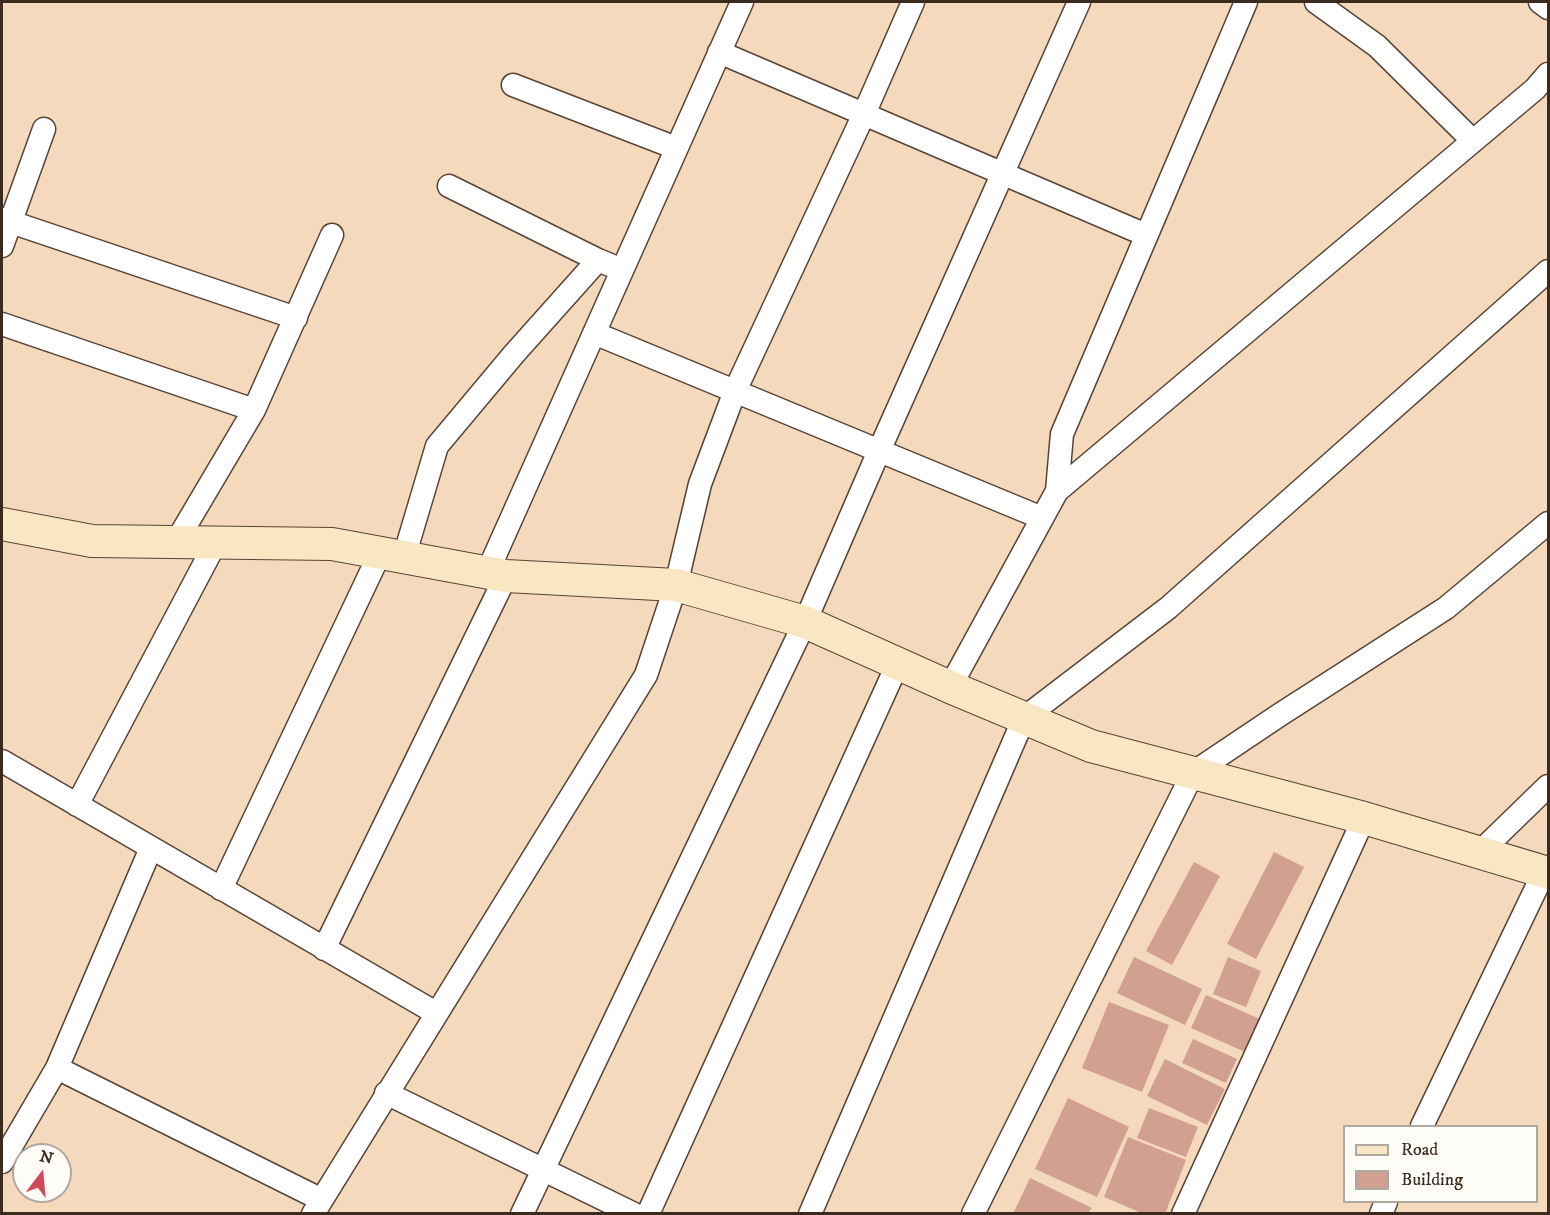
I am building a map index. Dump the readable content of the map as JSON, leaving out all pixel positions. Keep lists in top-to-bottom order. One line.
{"legend":["Road","Building"],"north":"top"}
